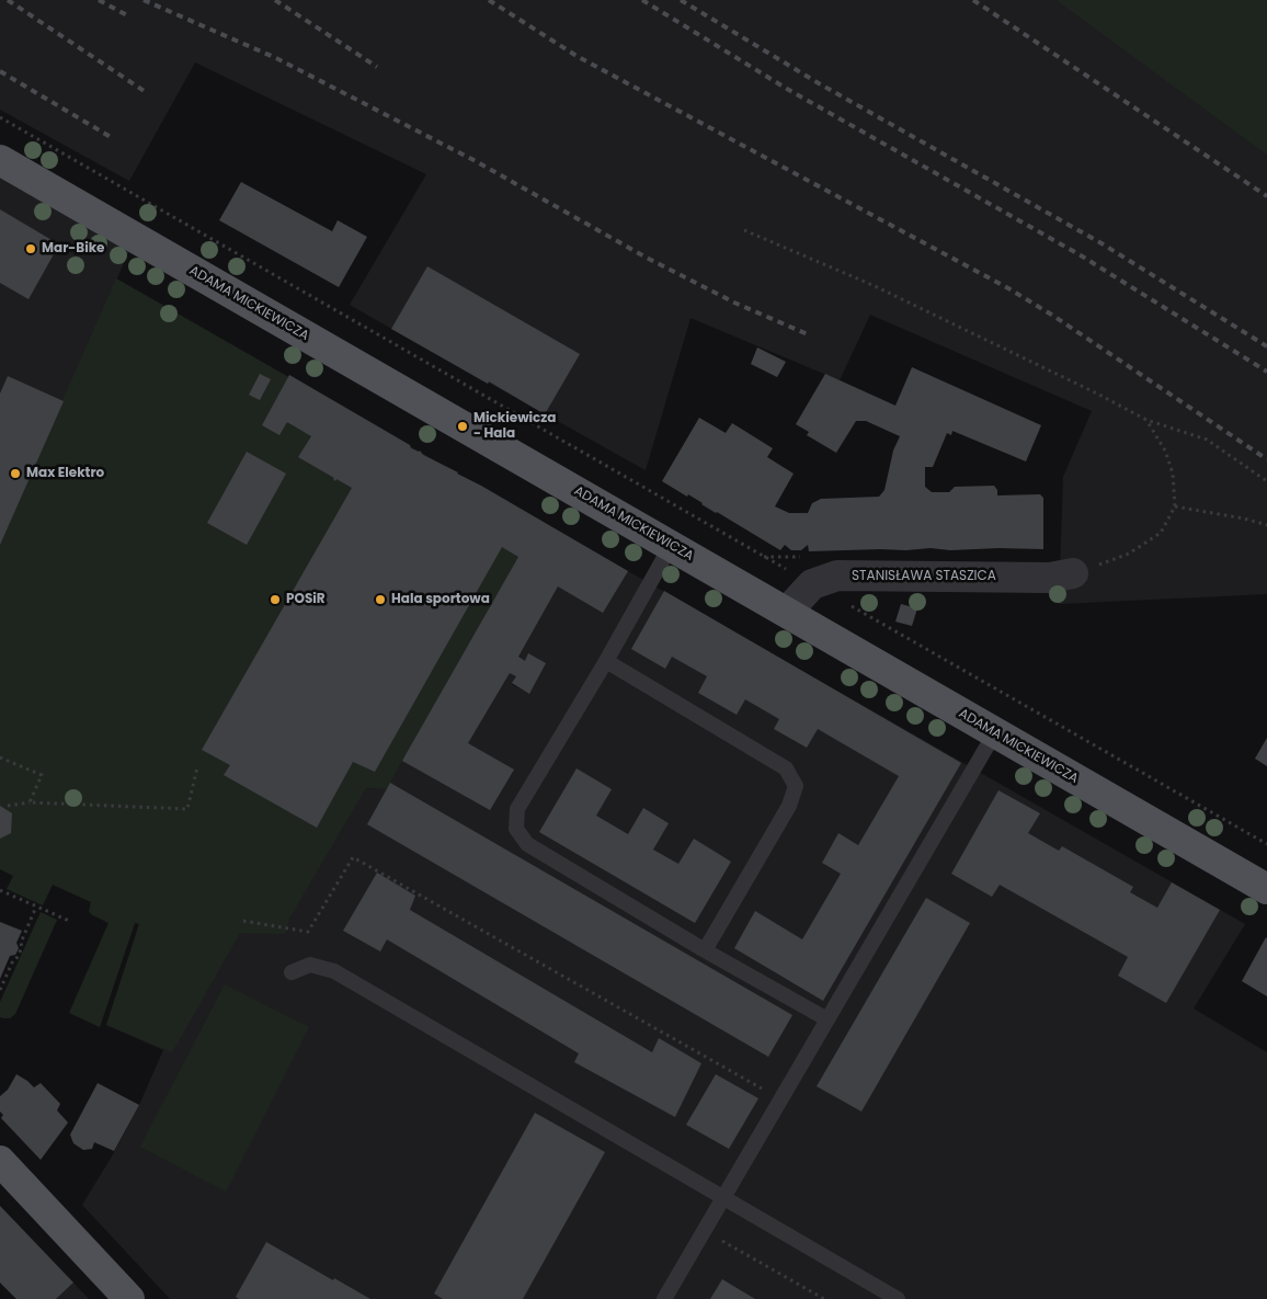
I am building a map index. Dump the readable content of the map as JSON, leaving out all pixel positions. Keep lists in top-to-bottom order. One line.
{"streets":{"main road":["ADAMA MICKIEWICZA"],"street":["STANISŁAWA STASZICA"]},"crossings":[["ADAMA MICKIEWICZA","STANISŁAWA STASZICA"]],"places":["Mar-Bike","Mickiewicza - Hala","Max Elektro","POSiR","Hala sportowa"]}
